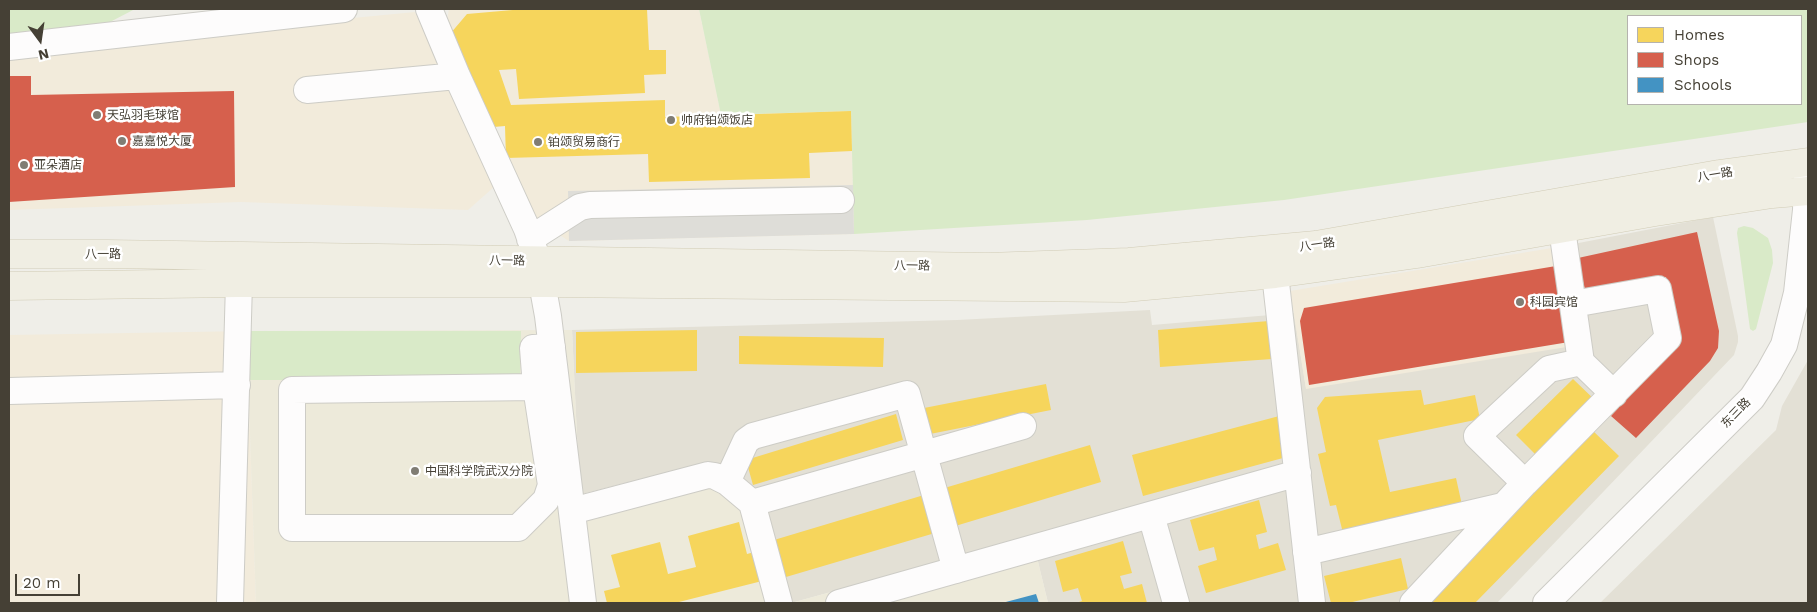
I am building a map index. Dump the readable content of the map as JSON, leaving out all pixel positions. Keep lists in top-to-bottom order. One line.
{"streets":{"main road":["八一路"],"street":["东三路"]},"crossings":[["八一路","东三路"]],"places":["天弘羽毛球馆","帅府铂颂饭店","嘉嘉悦大厦","铂颂贸易商行","亚朵酒店","科园宾馆","中国科学院武汉分院"],"legend":["Homes","Shops","Schools"],"scale_bar":"20 m","north":"bottom"}
